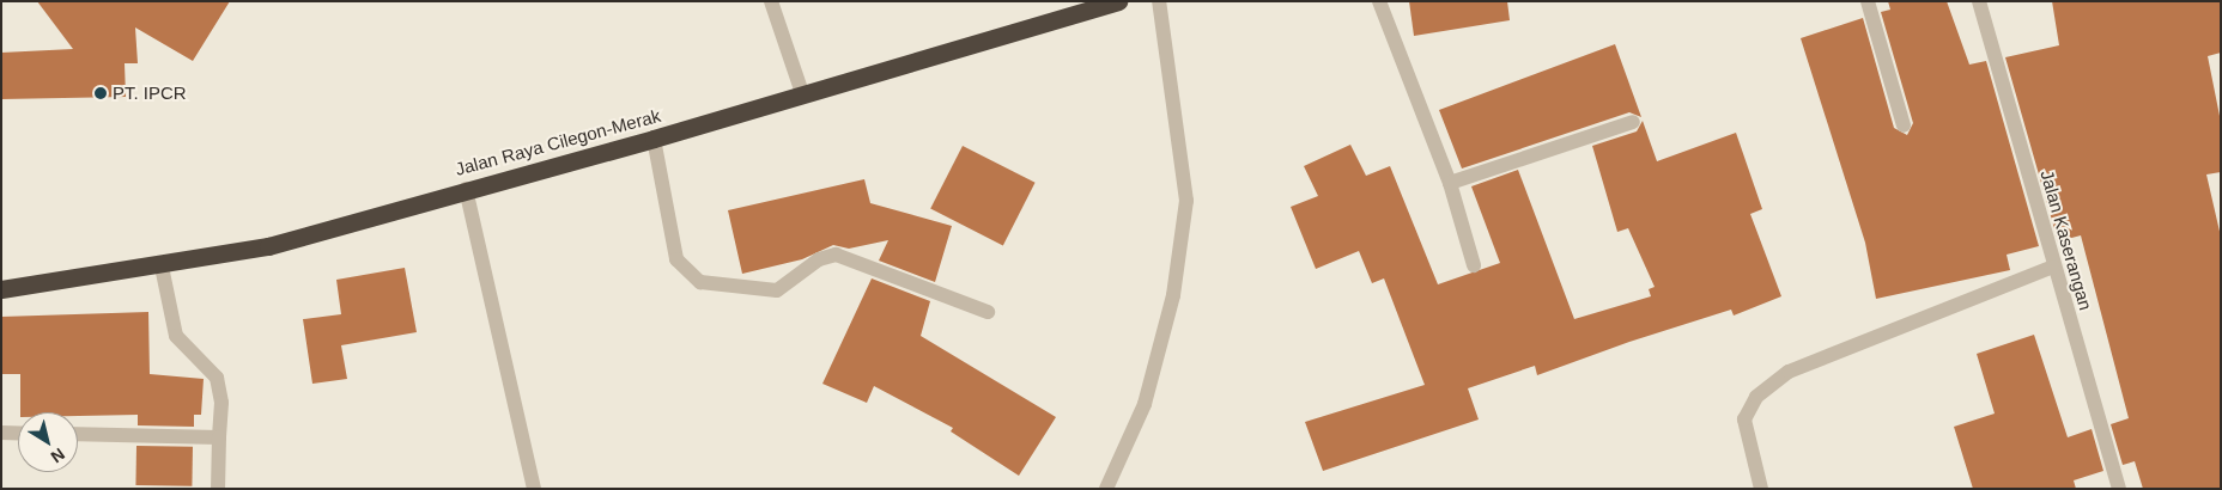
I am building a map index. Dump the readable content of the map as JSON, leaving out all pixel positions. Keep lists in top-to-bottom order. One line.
{"streets":{"highway":["Jalan Raya Cilegon-Merak"],"street":["Jalan Kaserangan"]},"places":["PT. IPCR"],"north":"bottom right"}
